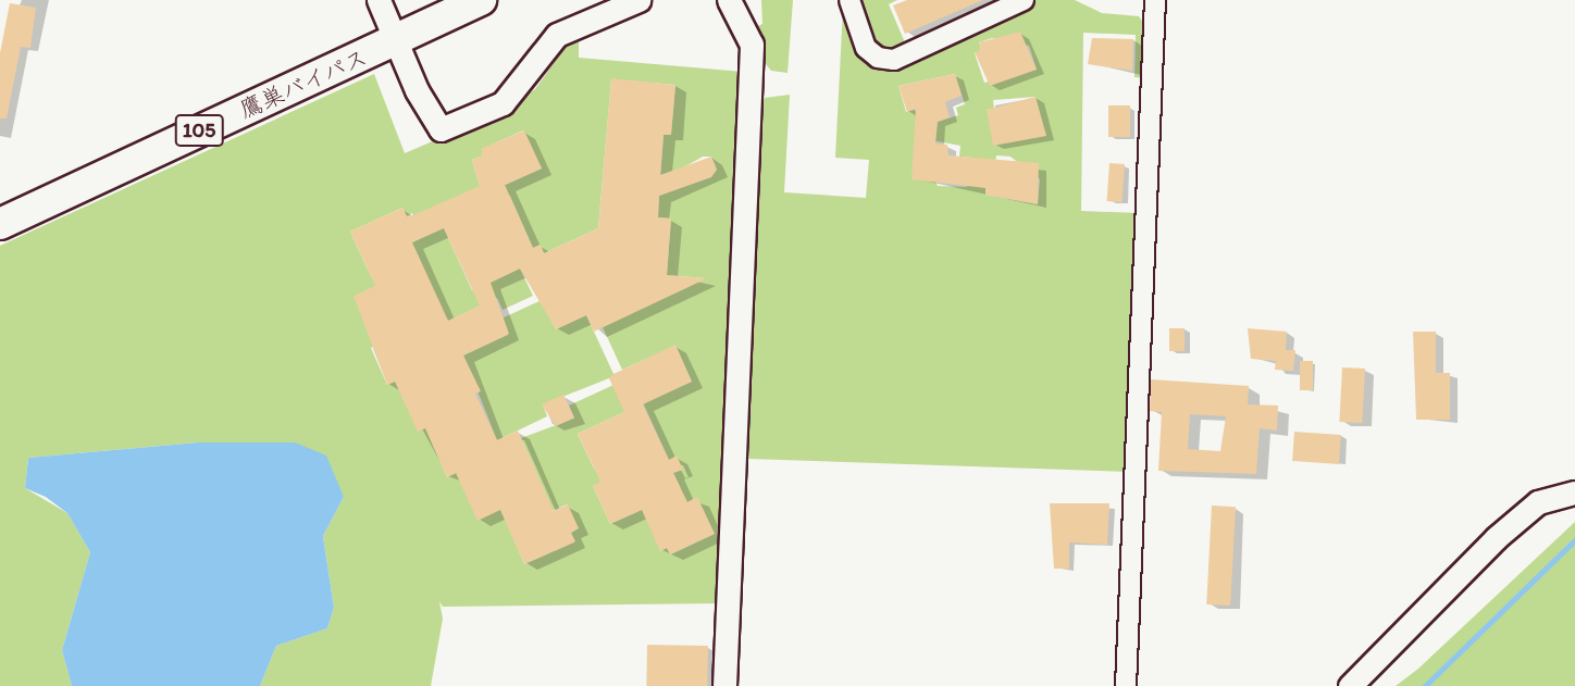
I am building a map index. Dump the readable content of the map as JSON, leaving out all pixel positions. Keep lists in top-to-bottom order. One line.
{"streets":{"highway":["鷹巣バイパス","105"]}}
